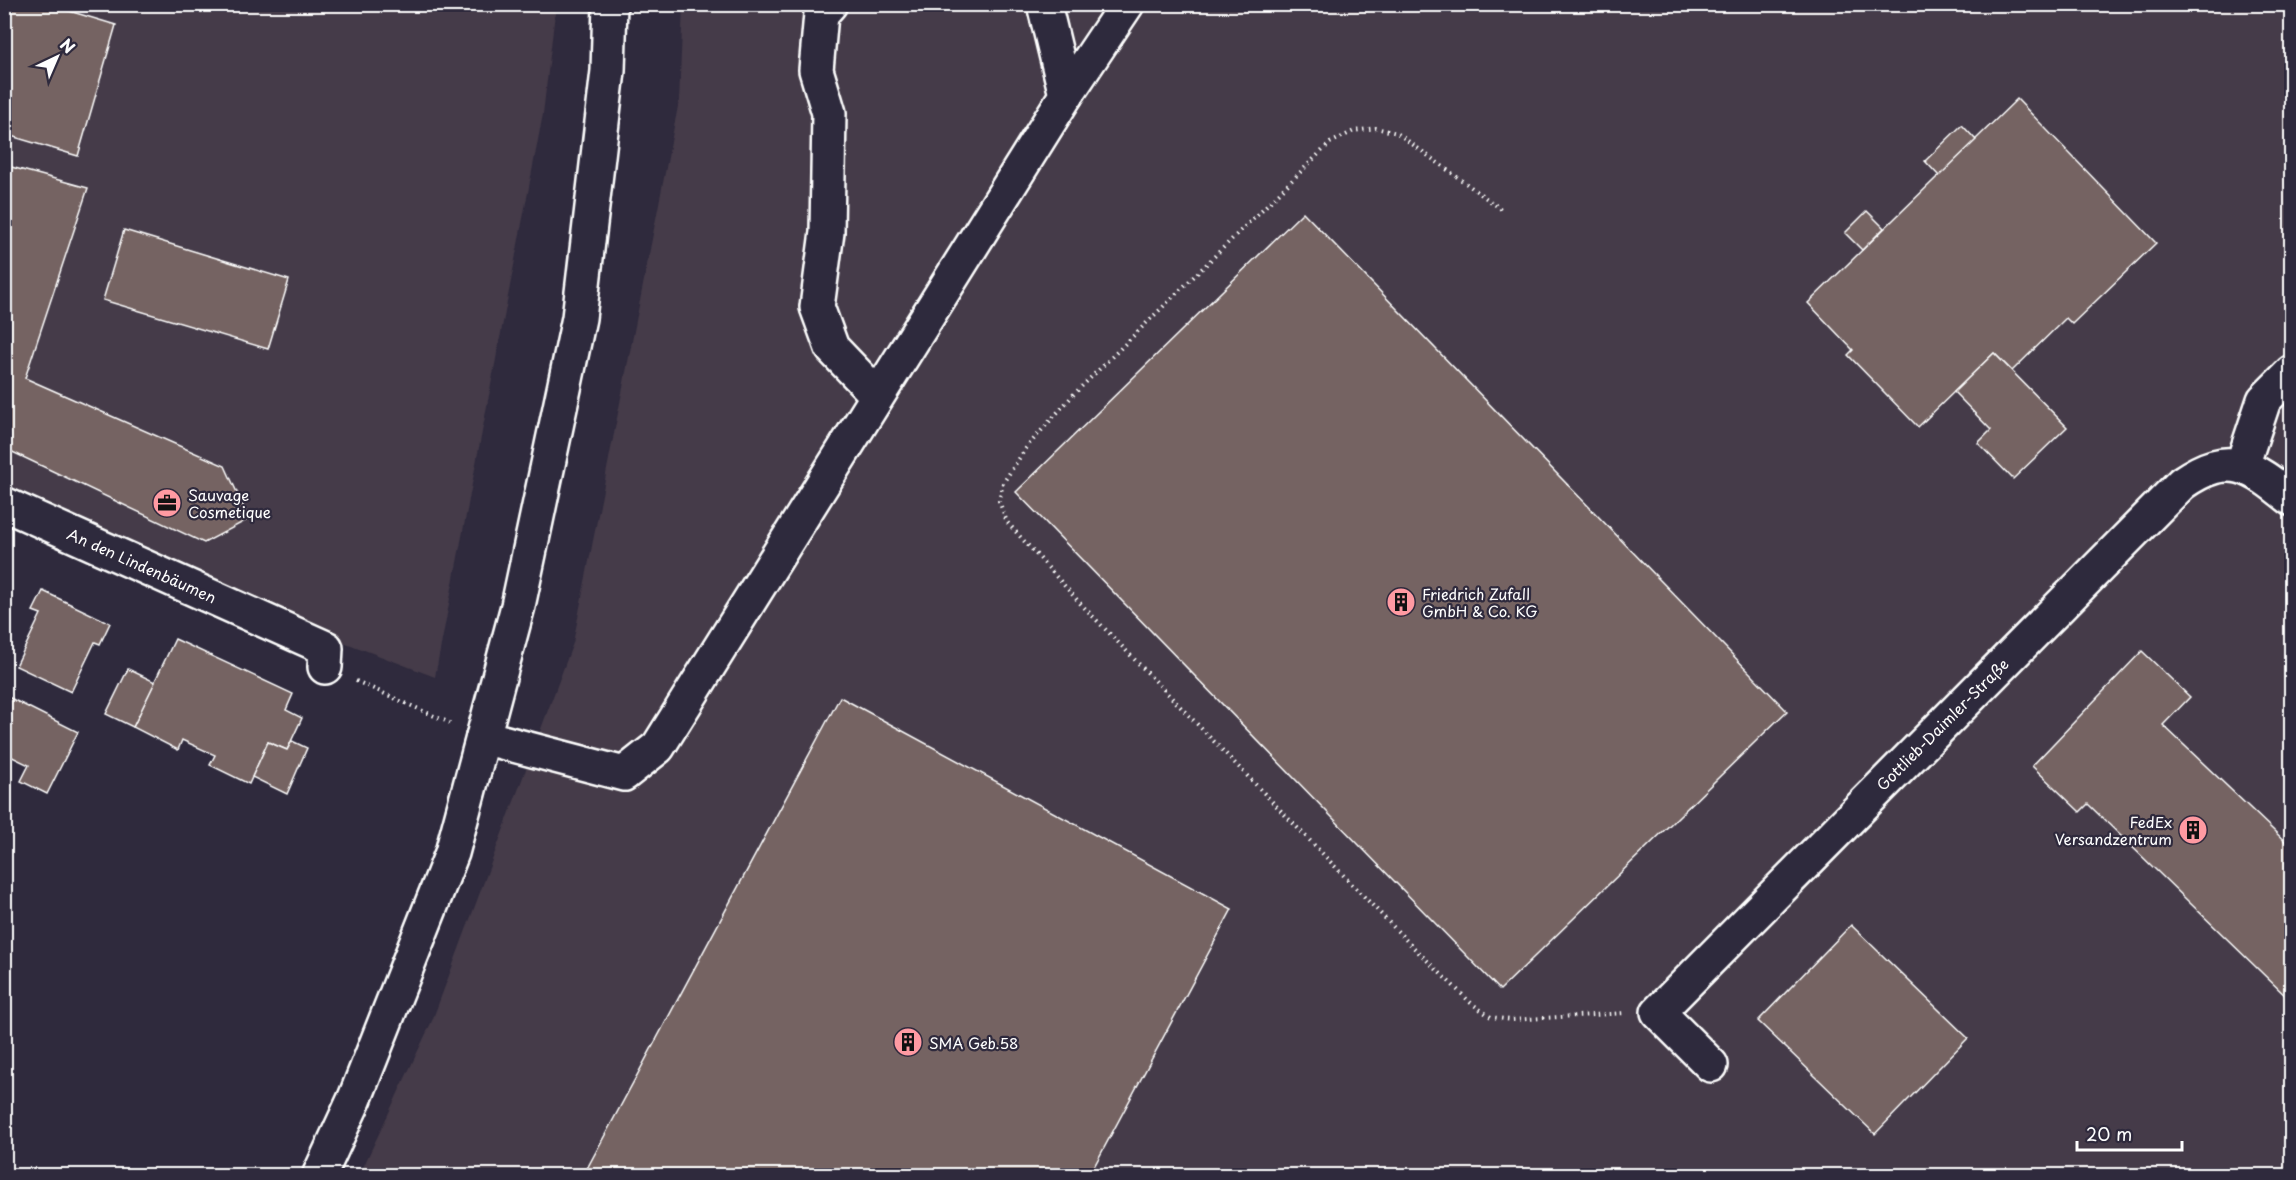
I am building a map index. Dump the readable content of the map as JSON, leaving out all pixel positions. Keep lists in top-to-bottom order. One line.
{"streets":{"street":["An den Lindenbäumen","Gottlieb-Daimler-Straße"]},"places":{"office":["Sauvage Cosmetique"],"building":["Friedrich Zufall GmbH & Co. KG","FedEx Versandzentrum","SMA Geb.58"]},"scale_bar":"20 m","north":"top right"}
